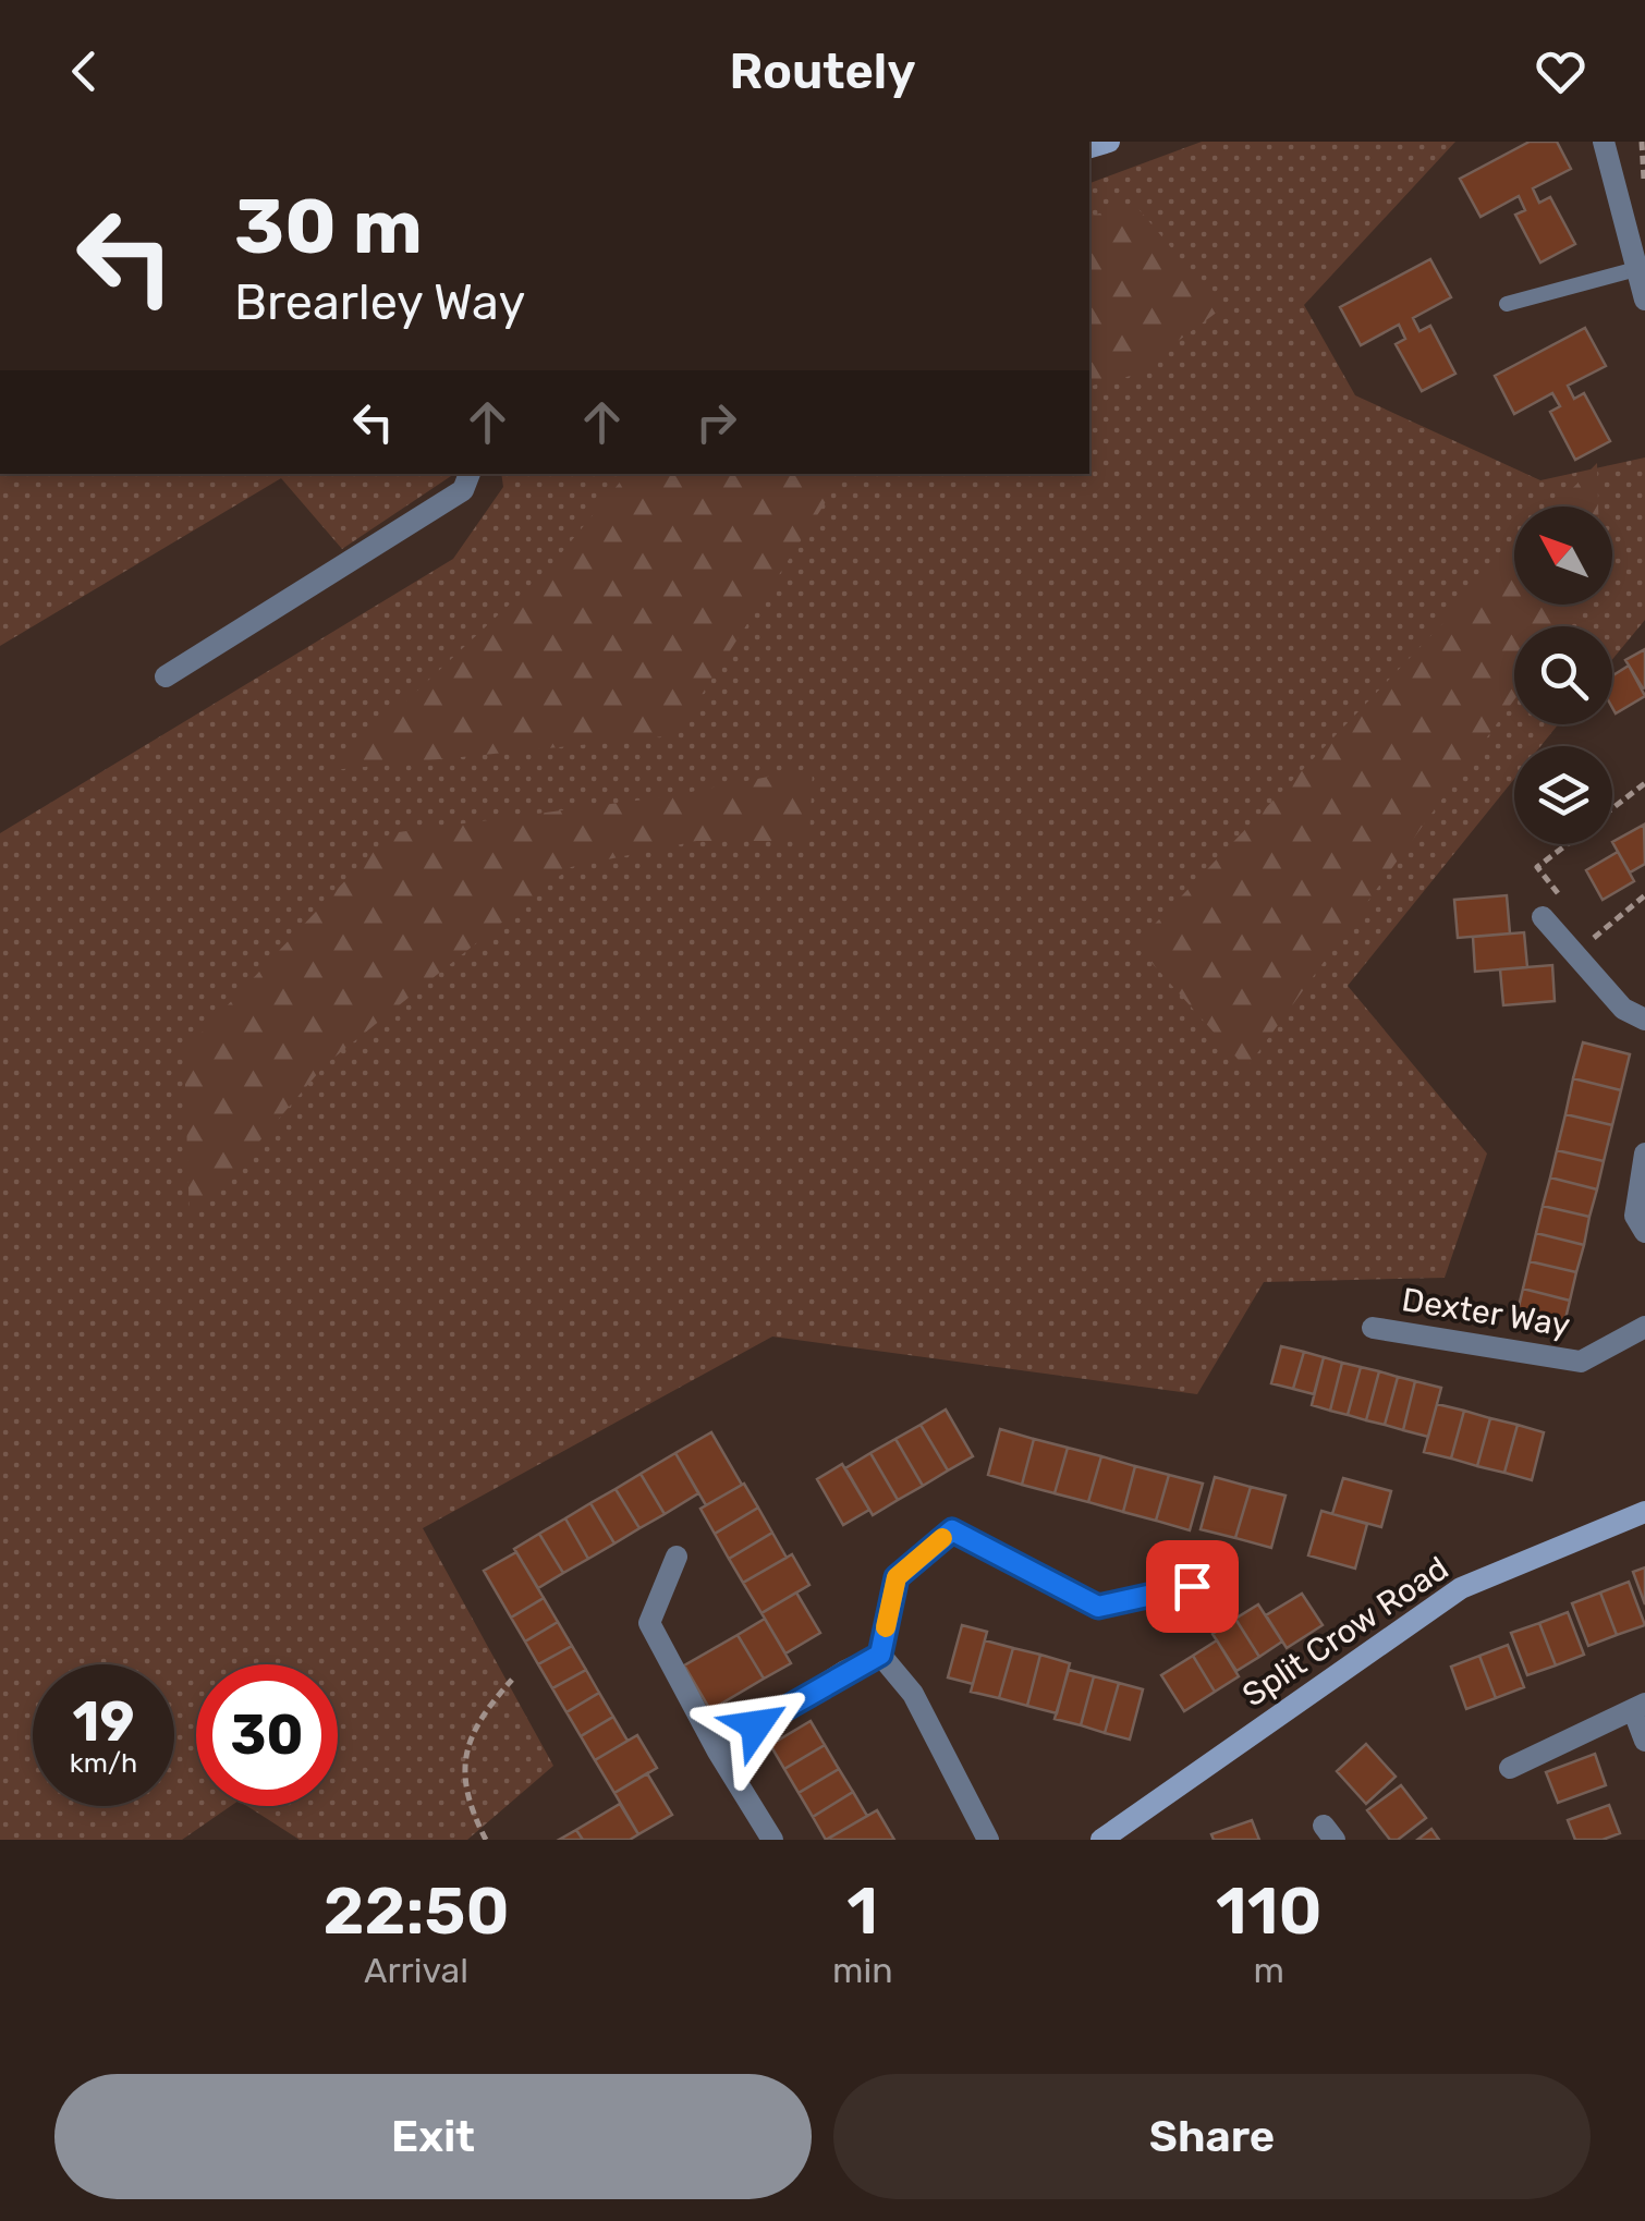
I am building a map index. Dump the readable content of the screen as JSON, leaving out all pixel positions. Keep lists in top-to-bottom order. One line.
{"streets":{"street":["Dexter Way","Split Crow Road"]},"north":"top left","page":{"header":"Routely","turn":["30 m","Brearley Way"],"speed":"19 km/h","limit":"30","eta":["22:50","Arrival","1","min","110","m"],"buttons":["Exit","Share"]}}
